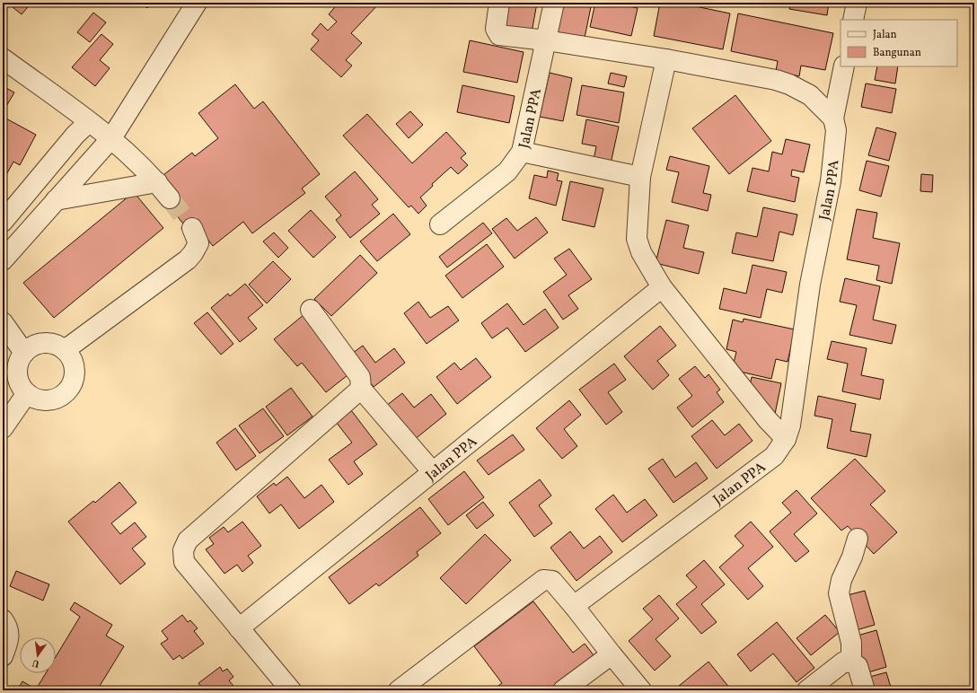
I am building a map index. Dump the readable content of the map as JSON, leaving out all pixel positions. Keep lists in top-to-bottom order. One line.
{"streets":{"street":["Jalan PPA"]},"legend":["Jalan","Bangunan"],"north":"bottom"}
